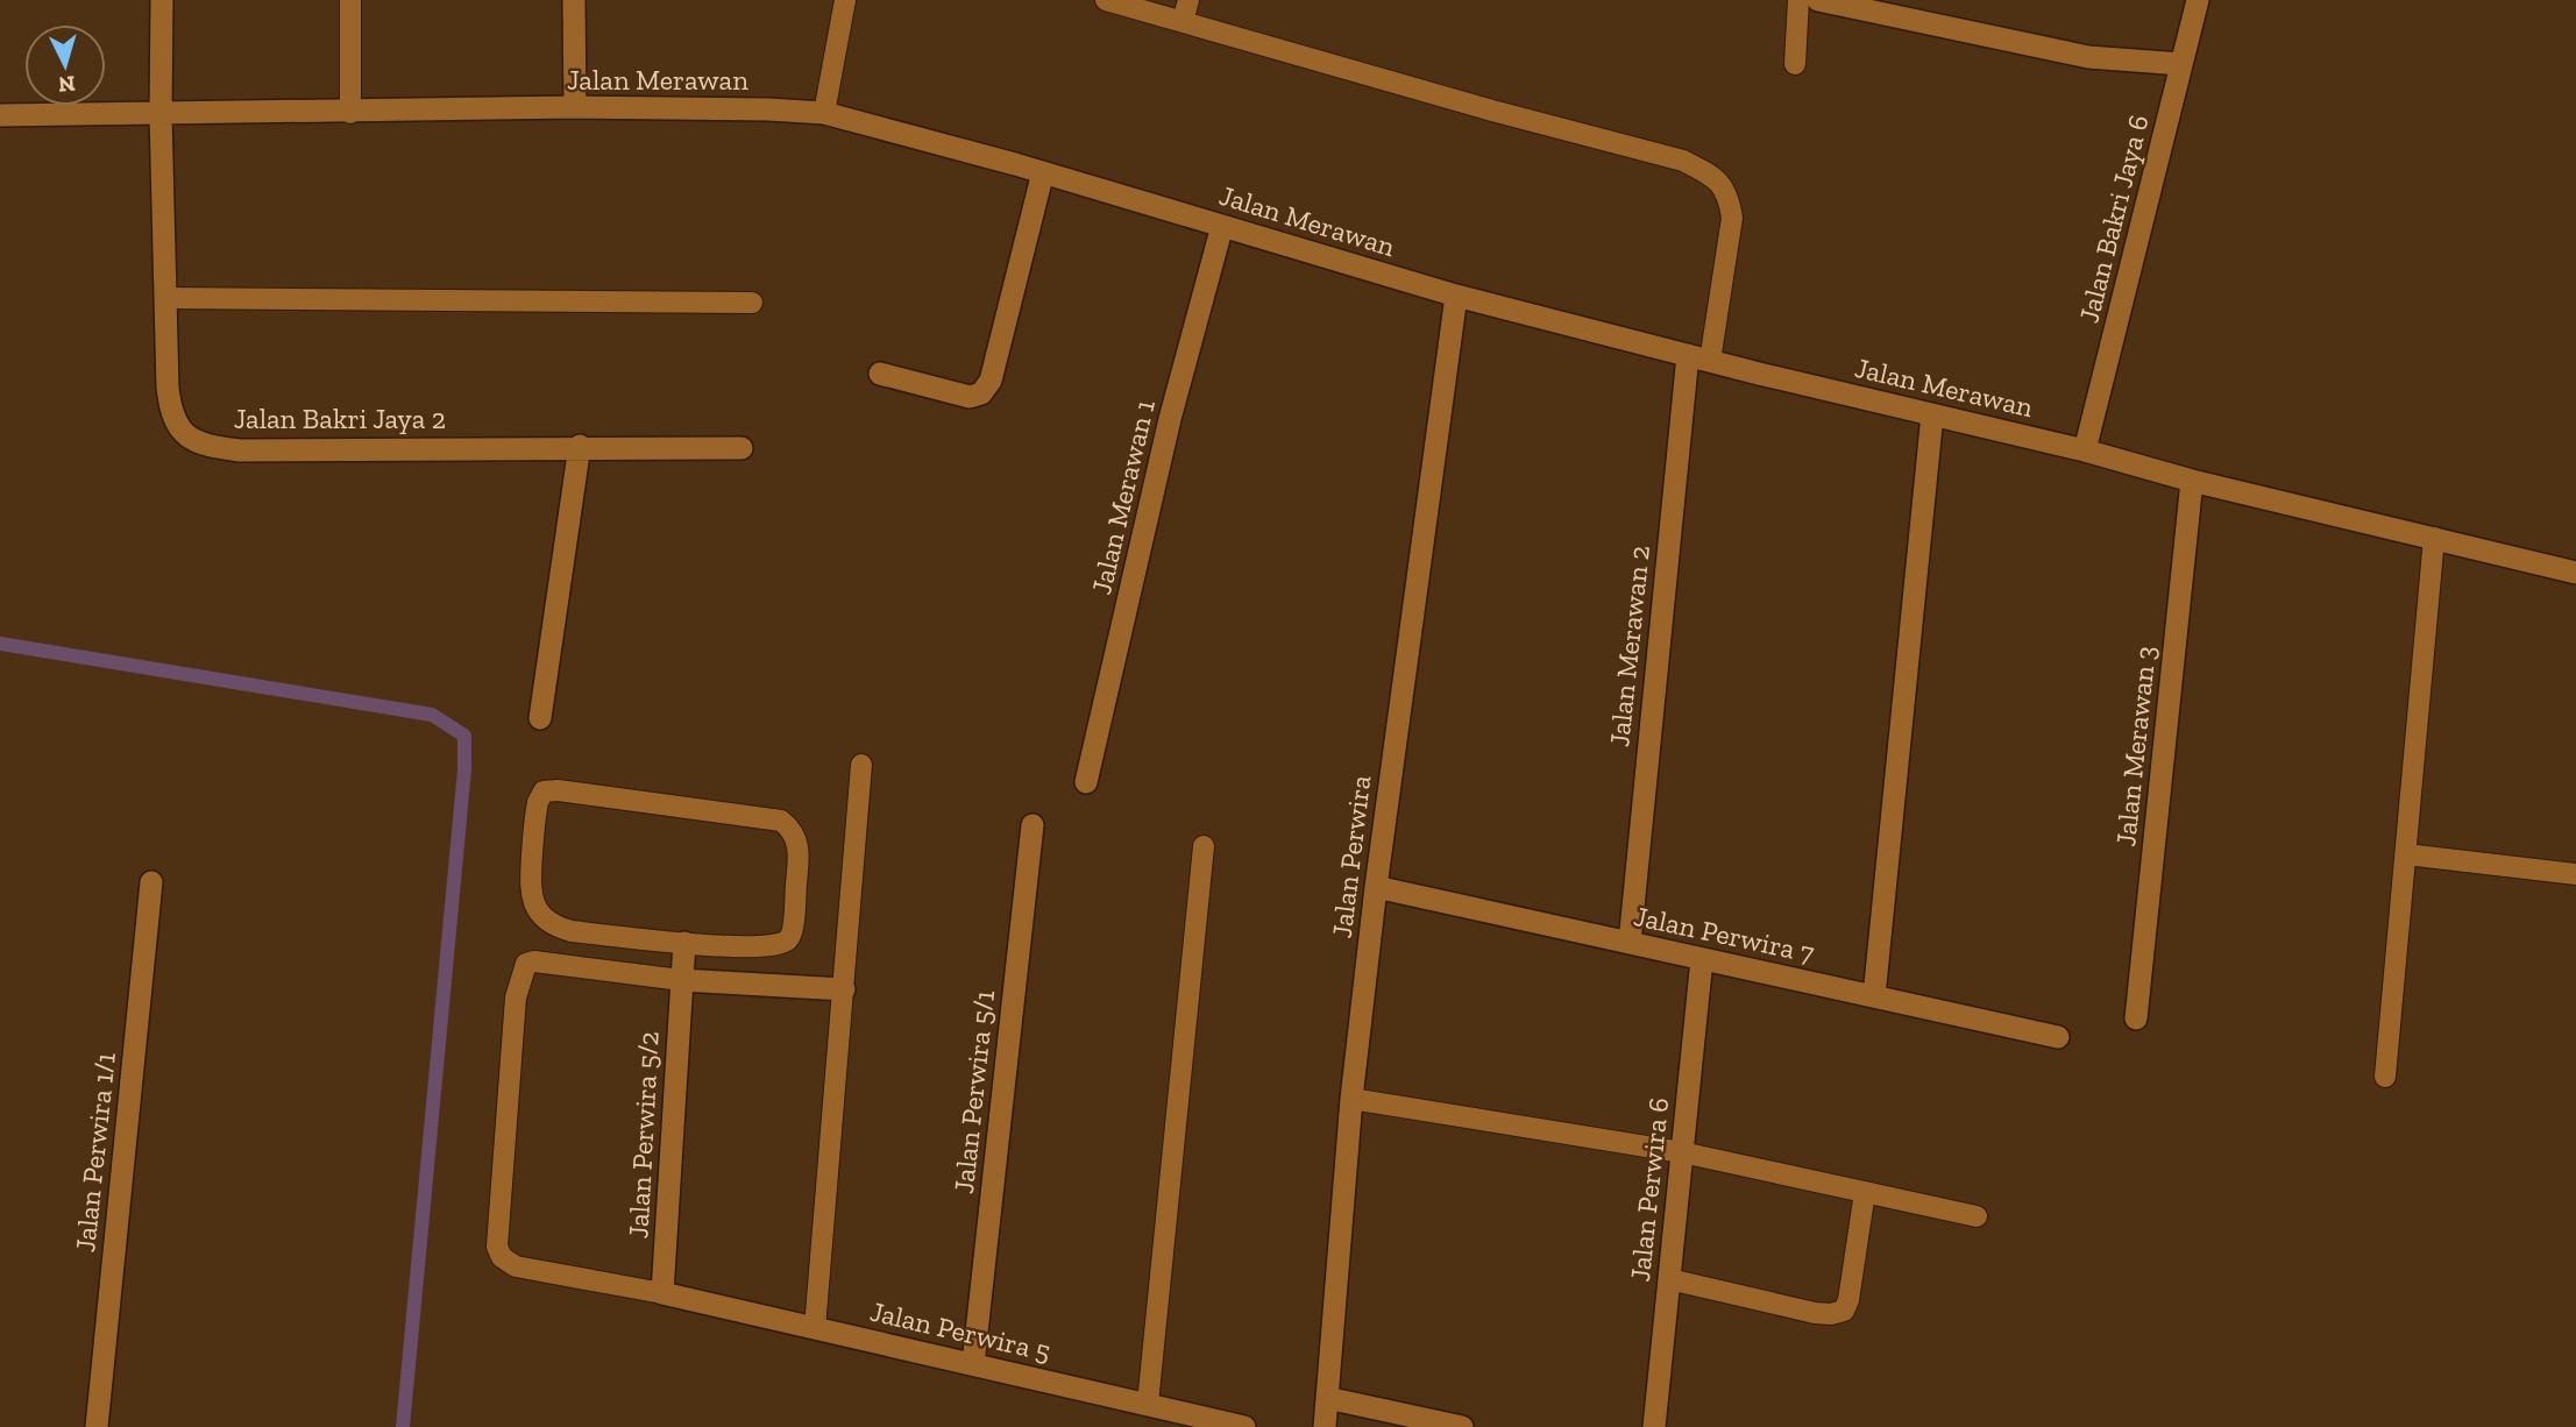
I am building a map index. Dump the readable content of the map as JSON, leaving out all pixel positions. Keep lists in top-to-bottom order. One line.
{"streets":{"street":["Jalan Merawan","Jalan Bakri Jaya 6","Jalan Bakri Jaya 2","Jalan Merawan 1","Jalan Merawan 2","Jalan Merawan 3","Jalan Perwira","Jalan Perwira 7","Jalan Perwira 5/1","Jalan Perwira 5/2","Jalan Perwira 1/1","Jalan Perwira 6","Jalan Perwira 5"]},"crossings":[["Jalan Merawan","Jalan Bakri Jaya 6"],["Jalan Merawan","Jalan Bakri Jaya 2"],["Jalan Merawan","Jalan Merawan 1"],["Jalan Merawan","Jalan Merawan 2"],["Jalan Merawan","Jalan Merawan 3"],["Jalan Merawan","Jalan Perwira"],["Jalan Merawan 2","Jalan Perwira 7"],["Jalan Perwira","Jalan Perwira 7"],["Jalan Perwira 7","Jalan Perwira 6"],["Jalan Perwira 5/1","Jalan Perwira 5"],["Jalan Perwira 5/2","Jalan Perwira 5"]],"north":"bottom"}
